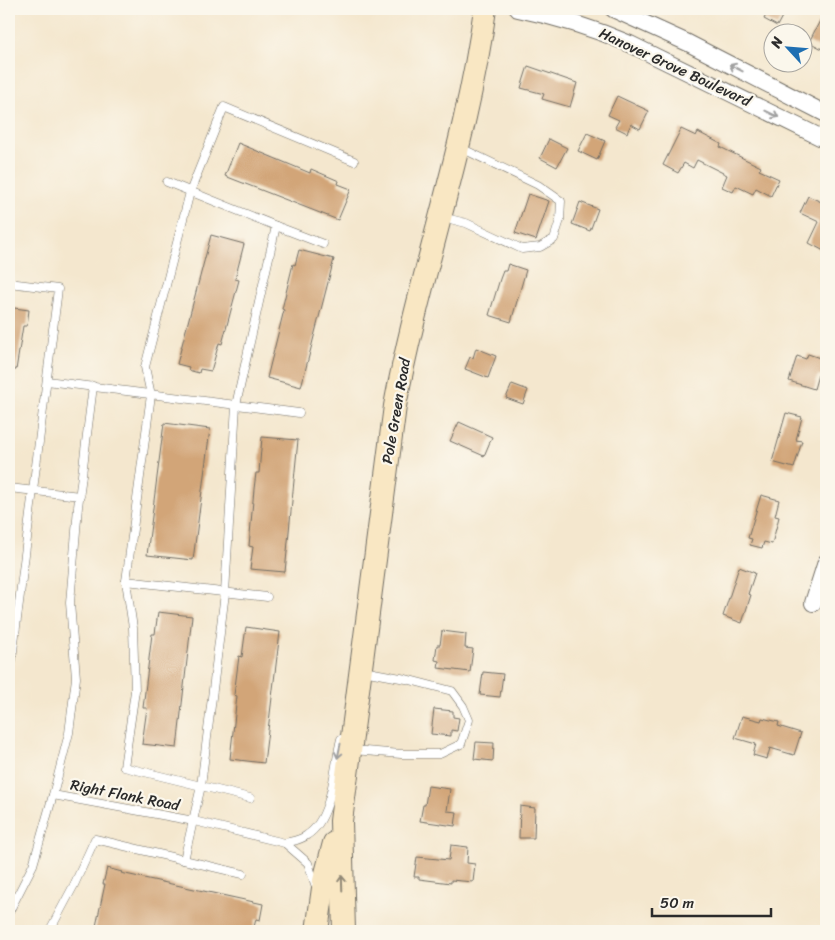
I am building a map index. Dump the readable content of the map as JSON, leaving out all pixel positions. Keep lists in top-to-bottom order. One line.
{"streets":{"main road":["Pole Green Road"],"street":["Hanover Grove Boulevard"],"lane":["Right Flank Road"]},"scale_bar":"50 m","north":"top left"}
